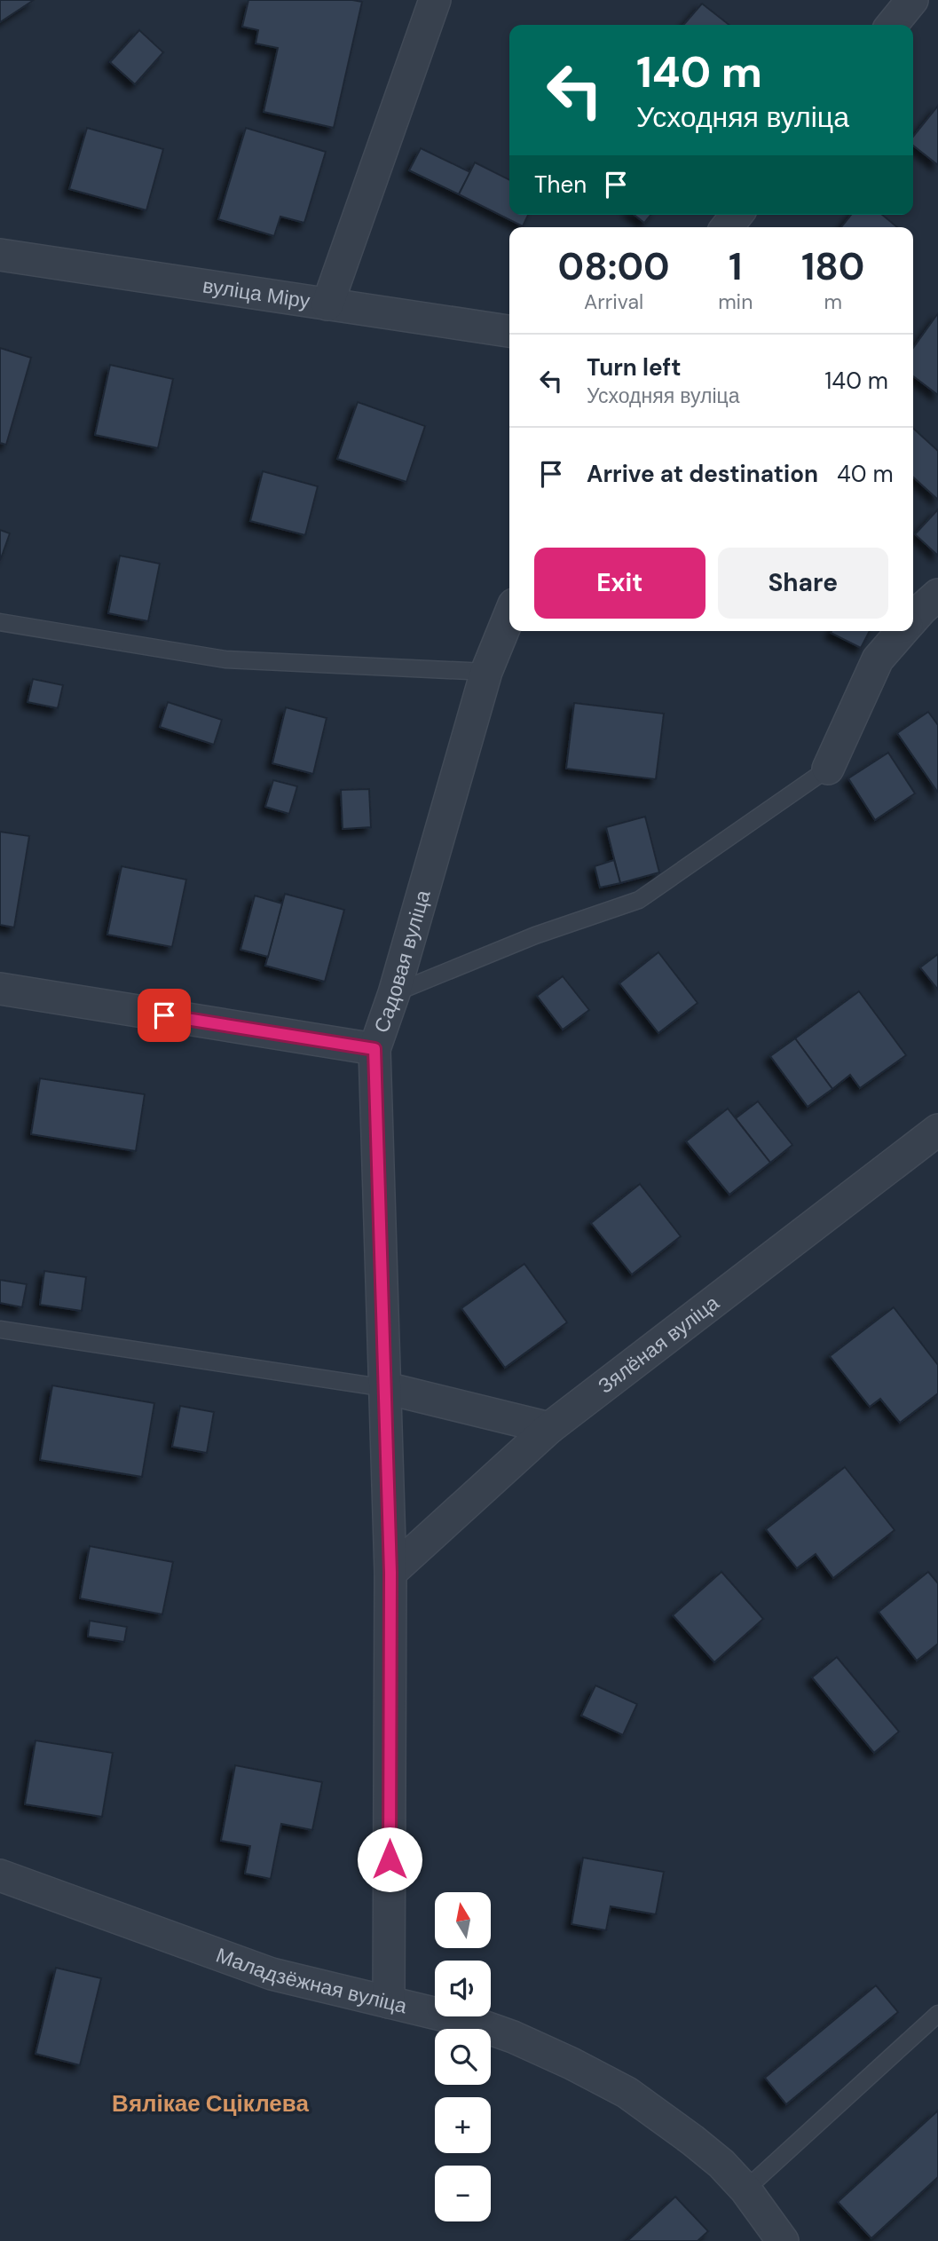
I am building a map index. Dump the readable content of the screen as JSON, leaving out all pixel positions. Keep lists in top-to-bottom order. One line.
{"streets":{"street":["вуліца Міру","Садовая вуліца","Зялёная вуліца","Маладзёжная вуліца"]},"crossings":[["Садовая вуліца","Зялёная вуліца"],["Садовая вуліца","Маладзёжная вуліца"]],"districts":["Вялікае Сціклева"],"north":"top","page":{"turn":["140 m","Усходняя вуліца"],"then":"Then","eta":["08:00","Arrival","1","min","180","m"],"list":[{"name":"Turn left","note":"Усходняя вуліца","value":"140 m"},{"name":"Arrive at destination","value":"40 m"}],"buttons":["Exit","Share"],"map_buttons":["+","−"]}}
